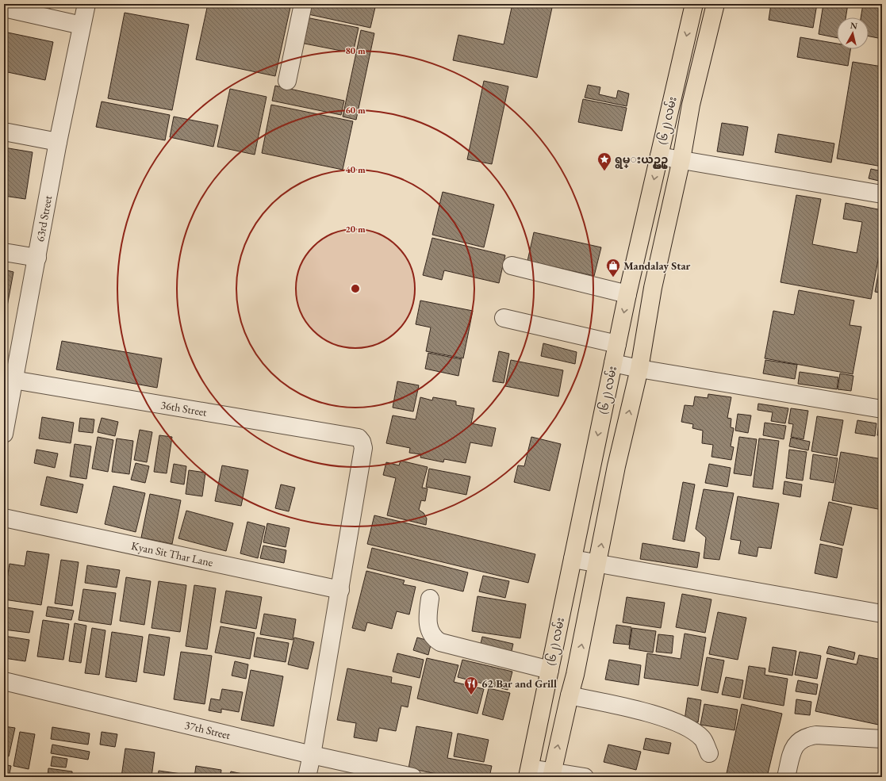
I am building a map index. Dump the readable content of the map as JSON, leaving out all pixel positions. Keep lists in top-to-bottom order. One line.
{"streets":{"main road":["(၆၂) လမ်း"],"street":["63rd Street","36th Street","Kyan Sit Thar Lane","37th Street"]},"crossings":[["63rd Street","36th Street"],["36th Street","Kyan Sit Thar Lane"]],"places":{"place":["ရွမ္းယဥ္ယဥ္"],"shop":["Mandalay Star"],"restaurant":["62 Bar and Grill"]},"north":"top","rings":["80 m","60 m","40 m","20 m"]}
